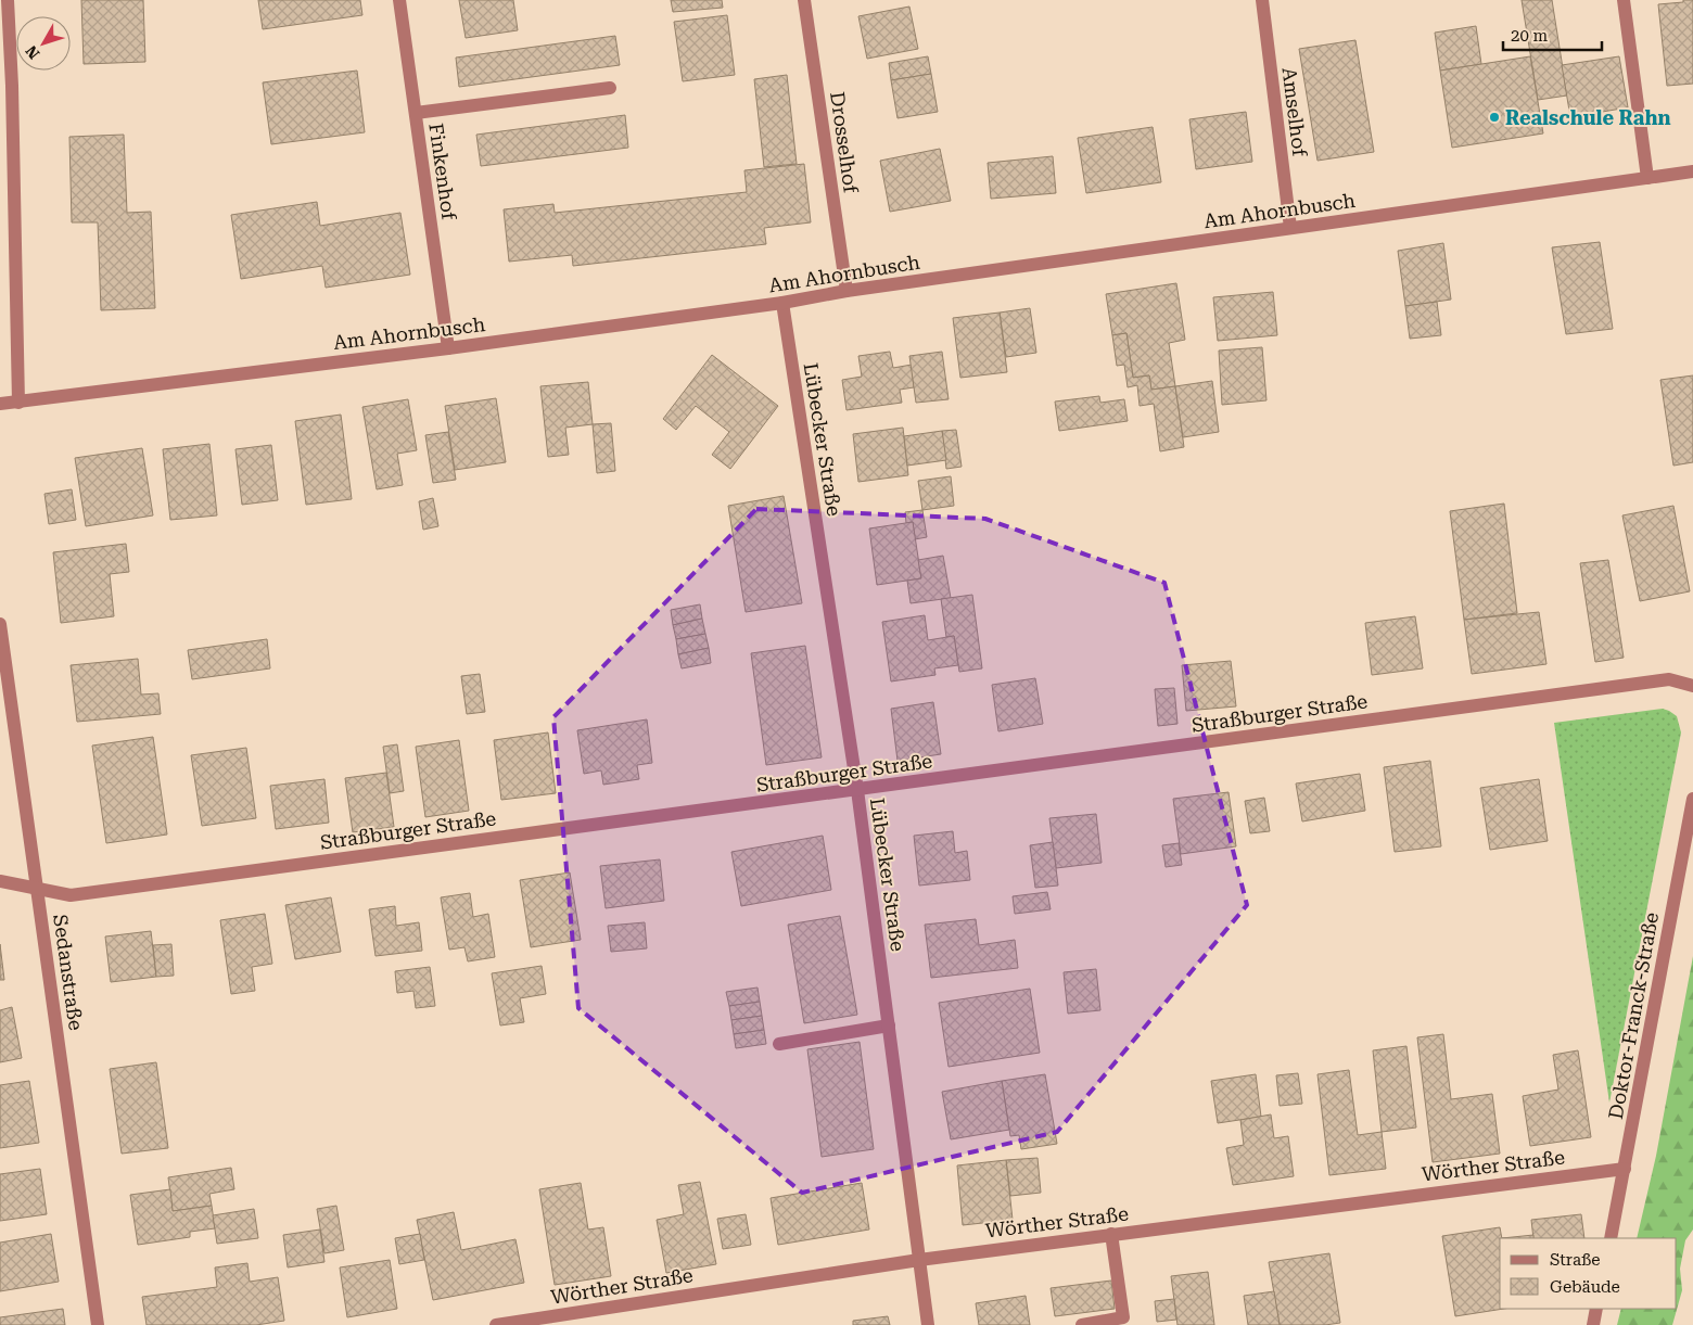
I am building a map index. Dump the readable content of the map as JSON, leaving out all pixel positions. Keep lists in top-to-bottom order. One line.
{"streets":{"street":["Amselhof","Drosselhof","Finkenhof","Am Ahornbusch","Lübecker Straße","Straßburger Straße","Sedanstraße","Doktor-Franck-Straße","Wörther Straße"]},"crossings":[["Amselhof","Am Ahornbusch"],["Drosselhof","Am Ahornbusch"],["Finkenhof","Am Ahornbusch"],["Am Ahornbusch","Lübecker Straße"],["Lübecker Straße","Straßburger Straße"],["Lübecker Straße","Wörther Straße"],["Straßburger Straße","Sedanstraße"],["Doktor-Franck-Straße","Wörther Straße"]],"places":["Realschule Rahn"],"legend":["Straße","Gebäude"],"scale_bar":"20 m","north":"bottom left"}
